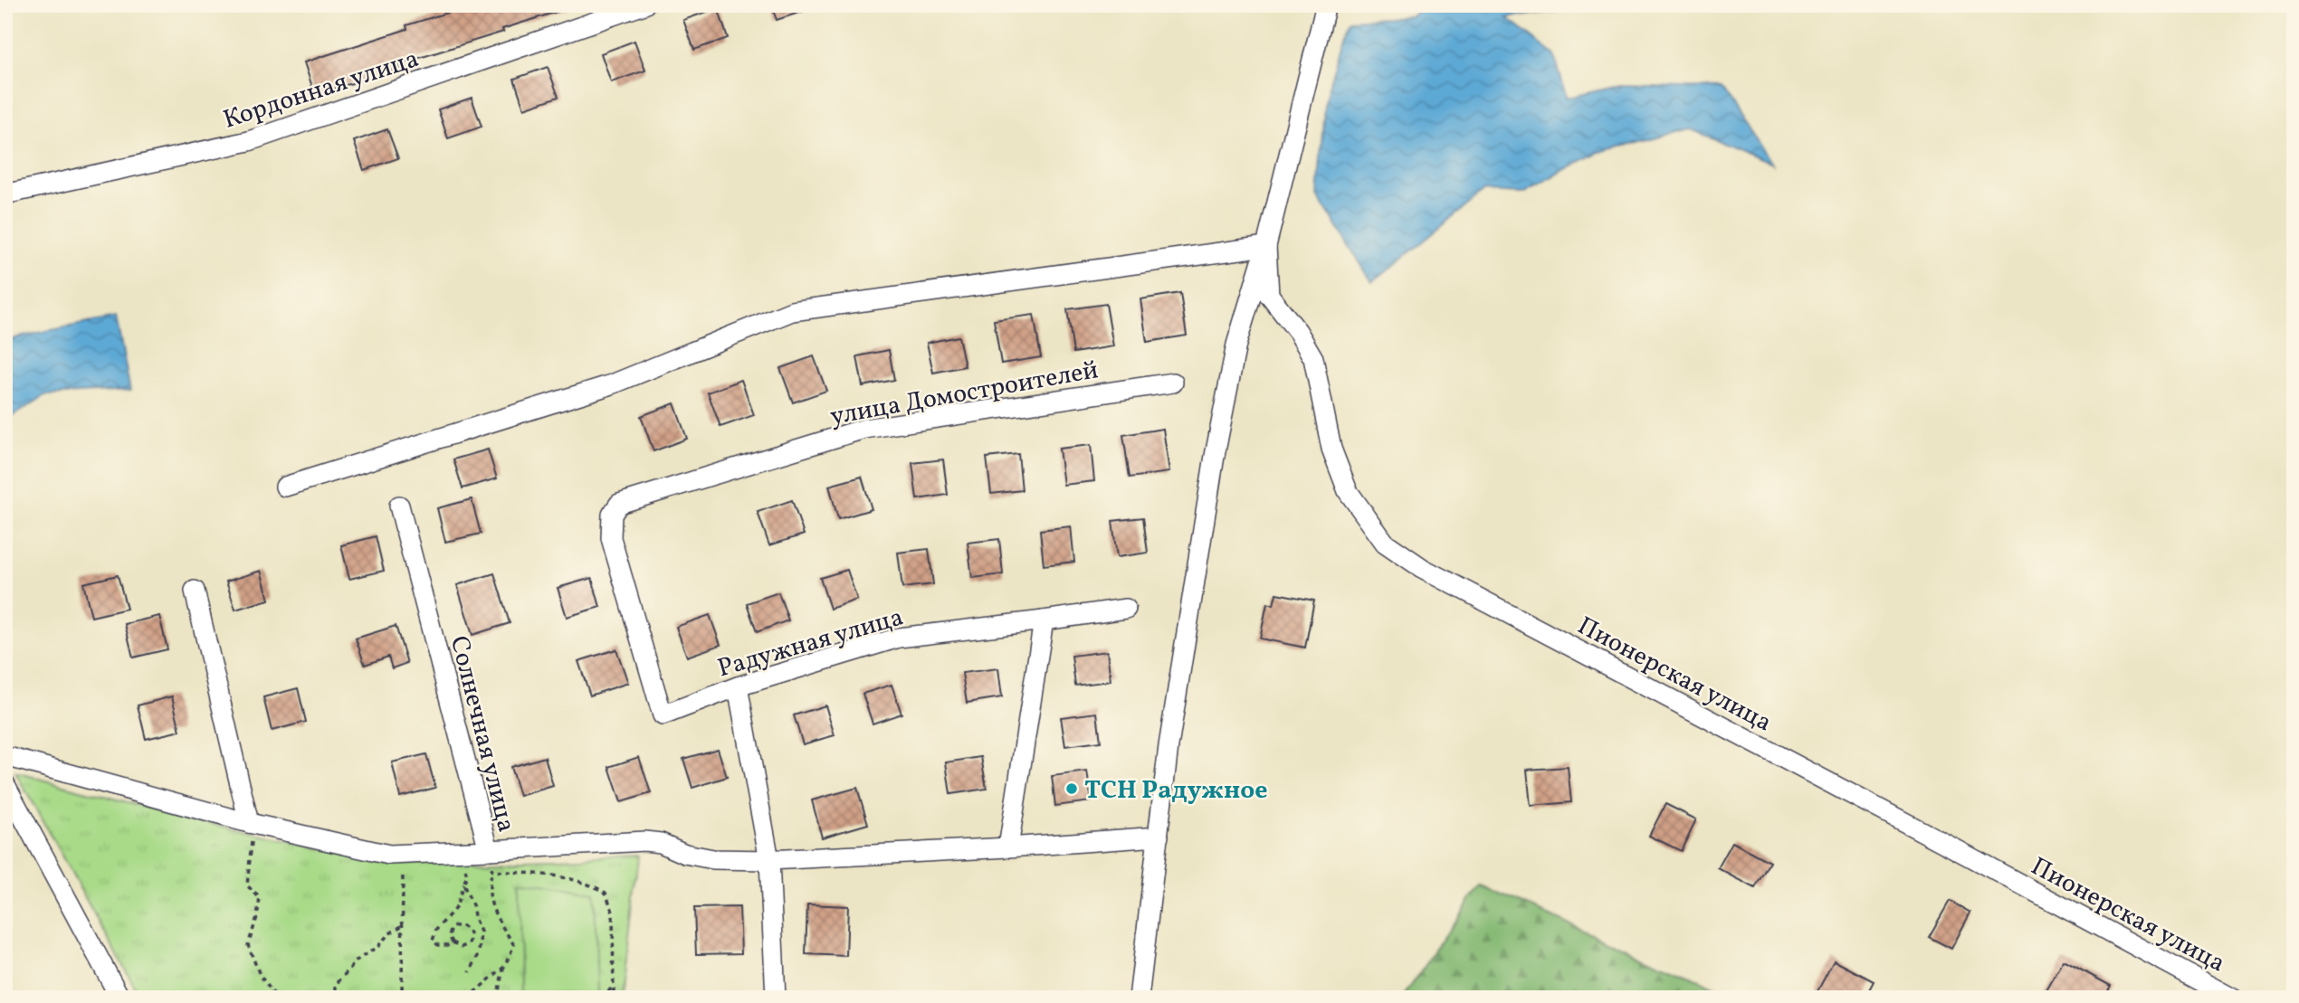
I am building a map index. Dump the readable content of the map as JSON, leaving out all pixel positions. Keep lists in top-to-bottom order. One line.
{"streets":{"street":["Кордонная улица","улица Домостроителей","Радужная улица","Пионерская улица","Солнечная улица"]},"crossings":[["улица Домостроителей","Радужная улица"]],"places":["ТСН Радужное"]}
